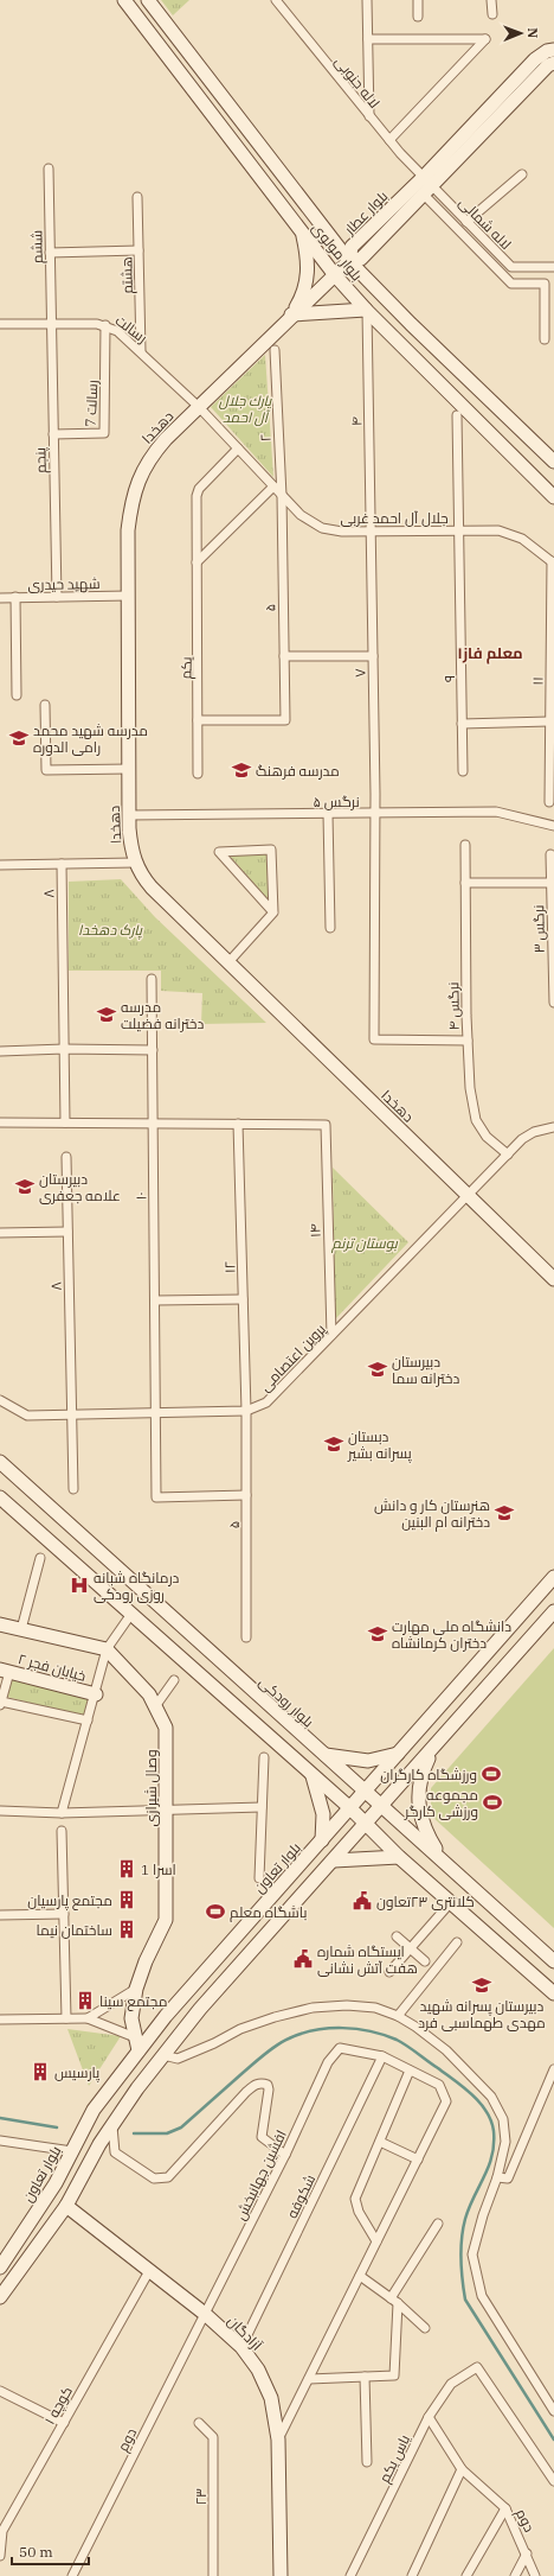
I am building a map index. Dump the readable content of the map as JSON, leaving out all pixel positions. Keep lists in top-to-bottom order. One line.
{"streets":{"street":["لاله جنوبی","بلوار عطار","لاله شمالی","ششم","بلوار مولوی","هشتم","رسالت","رسالت 7","۴","دهخدا","۲","پنجم","جلال آل احمد غربی","شهید حیدری","۵","یکم","۷","۹","۱۱","نرگس ۵","۸","نرگس ۳","نرگس ۴","۱۰","۱۴","۱۲","پروین اعتصامی","خیابان فجر ۲","بلوار رودکی","وصال شیرازی","بلوار تعاون","افشین جهانبخش","شکوفه","آزادگان","کوچه ۱","دوم","یاس یکم","۲۳"]},"crossings":[["لاله جنوبی","بلوار عطار"],["لاله جنوبی","لاله شمالی"],["بلوار عطار","لاله شمالی"],["بلوار عطار","بلوار مولوی"],["بلوار عطار","دهخدا"],["ششم","رسالت"],["ششم","پنجم"],["بلوار مولوی","۴"],["بلوار مولوی","دهخدا"],["هشتم","رسالت"],["رسالت","رسالت 7"],["رسالت","دهخدا"],["رسالت","پنجم"],["رسالت","جلال آل احمد غربی"],["رسالت 7","پنجم"],["۴","جلال آل احمد غربی"],["۴","۷"],["دهخدا","جلال آل احمد غربی"],["دهخدا","شهید حیدری"],["دهخدا","نرگس ۵"],["دهخدا","پروین اعتصامی"],["۲","جلال آل احمد غربی"],["۲","۵"],["پنجم","شهید حیدری"],["جلال آل احمد غربی","۵"],["جلال آل احمد غربی","یکم"],["جلال آل احمد غربی","۷"],["جلال آل احمد غربی","۹"],["جلال آل احمد غربی","۱۱"],["۵","یکم"],["۵","۱۰"],["۵","۱۲"],["۵","پروین اعتصامی"],["۷","نرگس ۵"],["نرگس ۵","نرگس ۴"],["۸","پروین اعتصامی"],["نرگس ۴","پروین اعتصامی"],["۱۰","پروین اعتصامی"],["۱۴","۱۲"],["۱۴","پروین اعتصامی"],["۱۲","پروین اعتصامی"],["بلوار رودکی","بلوار تعاون"],["وصال شیرازی","بلوار تعاون"],["افشین جهانبخش","شکوفه"],["افشین جهانبخش","آزادگان"],["افشین جهانبخش","دوم"],["شکوفه","آزادگان"],["آزادگان","کوچه ۱"],["آزادگان","دوم"],["دوم","یاس یکم"]],"districts":["معلم فاز۱"],"parks":["پارك جلال آل احمد","پارک دهخدا","بوستان ترنم"],"places":{"school or university":["مدرسه شهید محمد رامی الدوره","مدرسه فرهنگ","مدرسه دخترانه فضيلت","دبیرستان علامه جعفری","دبیرستان دخترانه سما","دبستان پسرانه بشير","هنرستان کار و دانش دخترانه ام البنین","دانشگاه ملی مهارت دختران کرمانشاه","دبیرستان پسرانه شهید مهدی طهماسبی فرد"],"hospital":["درمانگاه شبانه روزی رودکی"],"sports":["ورزشگاه کارگران","مجموعه ورزشی کارگر","باشگاه معلم"],"building":["اسرا 1","مجتمع پارسیان","ساختمان نیما","مجتمع سینا","پارسیس"],"public building":["کلانتری ۲۳تعاون","ایستگاه شماره هفت آتش نشانی"]},"scale_bar":"50 m","north":"right"}
